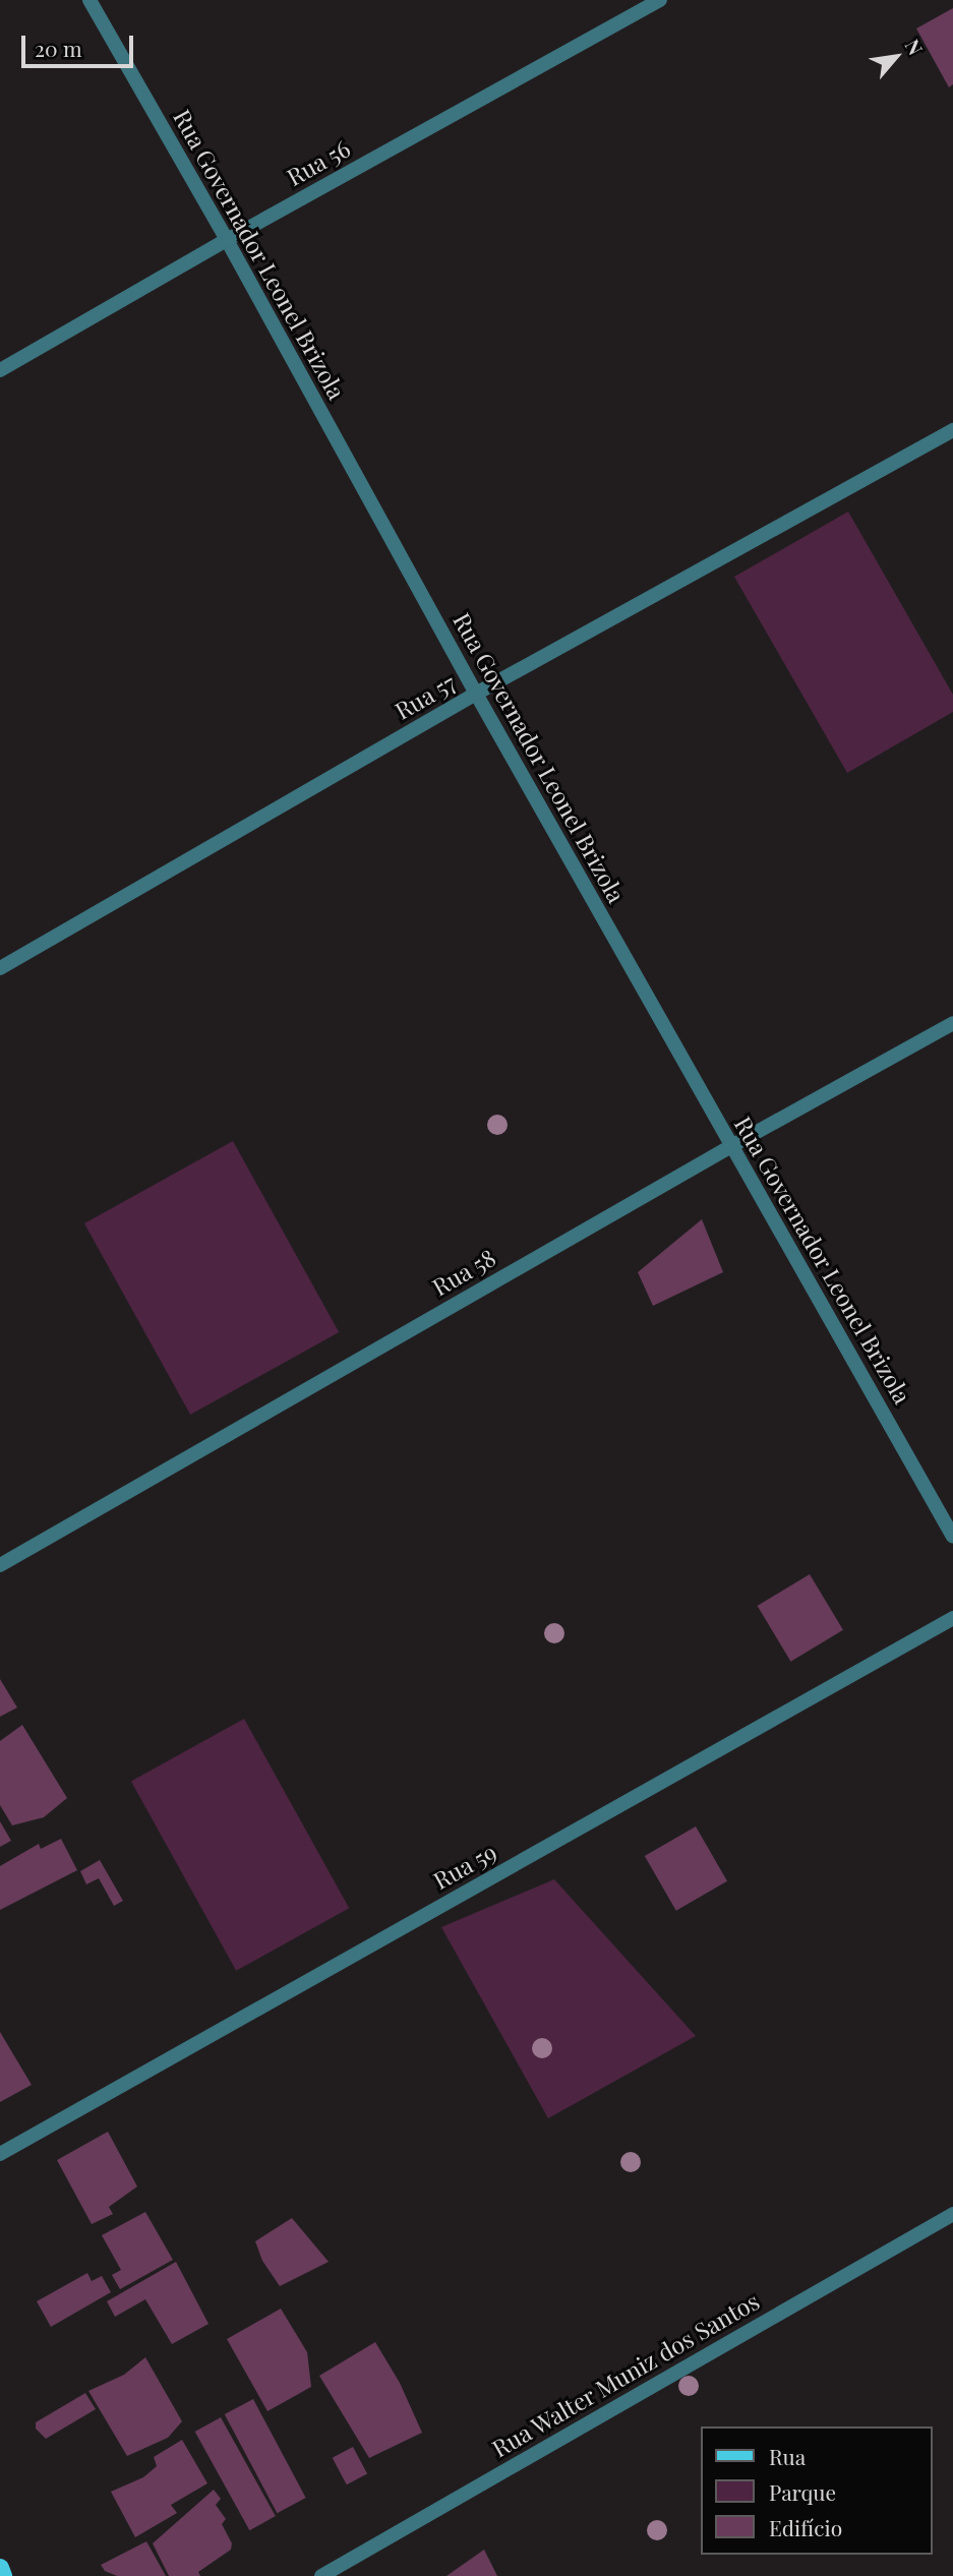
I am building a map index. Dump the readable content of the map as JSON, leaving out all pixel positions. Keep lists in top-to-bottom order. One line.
{"streets":{"street":["Rua 56","Rua Governador Leonel Brizola","Rua 57","Rua 58","Rua 59","Rua Walter Muniz dos Santos"]},"crossings":[["Rua 56","Rua Governador Leonel Brizola"],["Rua Governador Leonel Brizola","Rua 57"],["Rua Governador Leonel Brizola","Rua 58"]],"legend":["Rua","Parque","Edifício"],"scale_bar":"20 m","north":"top right"}
